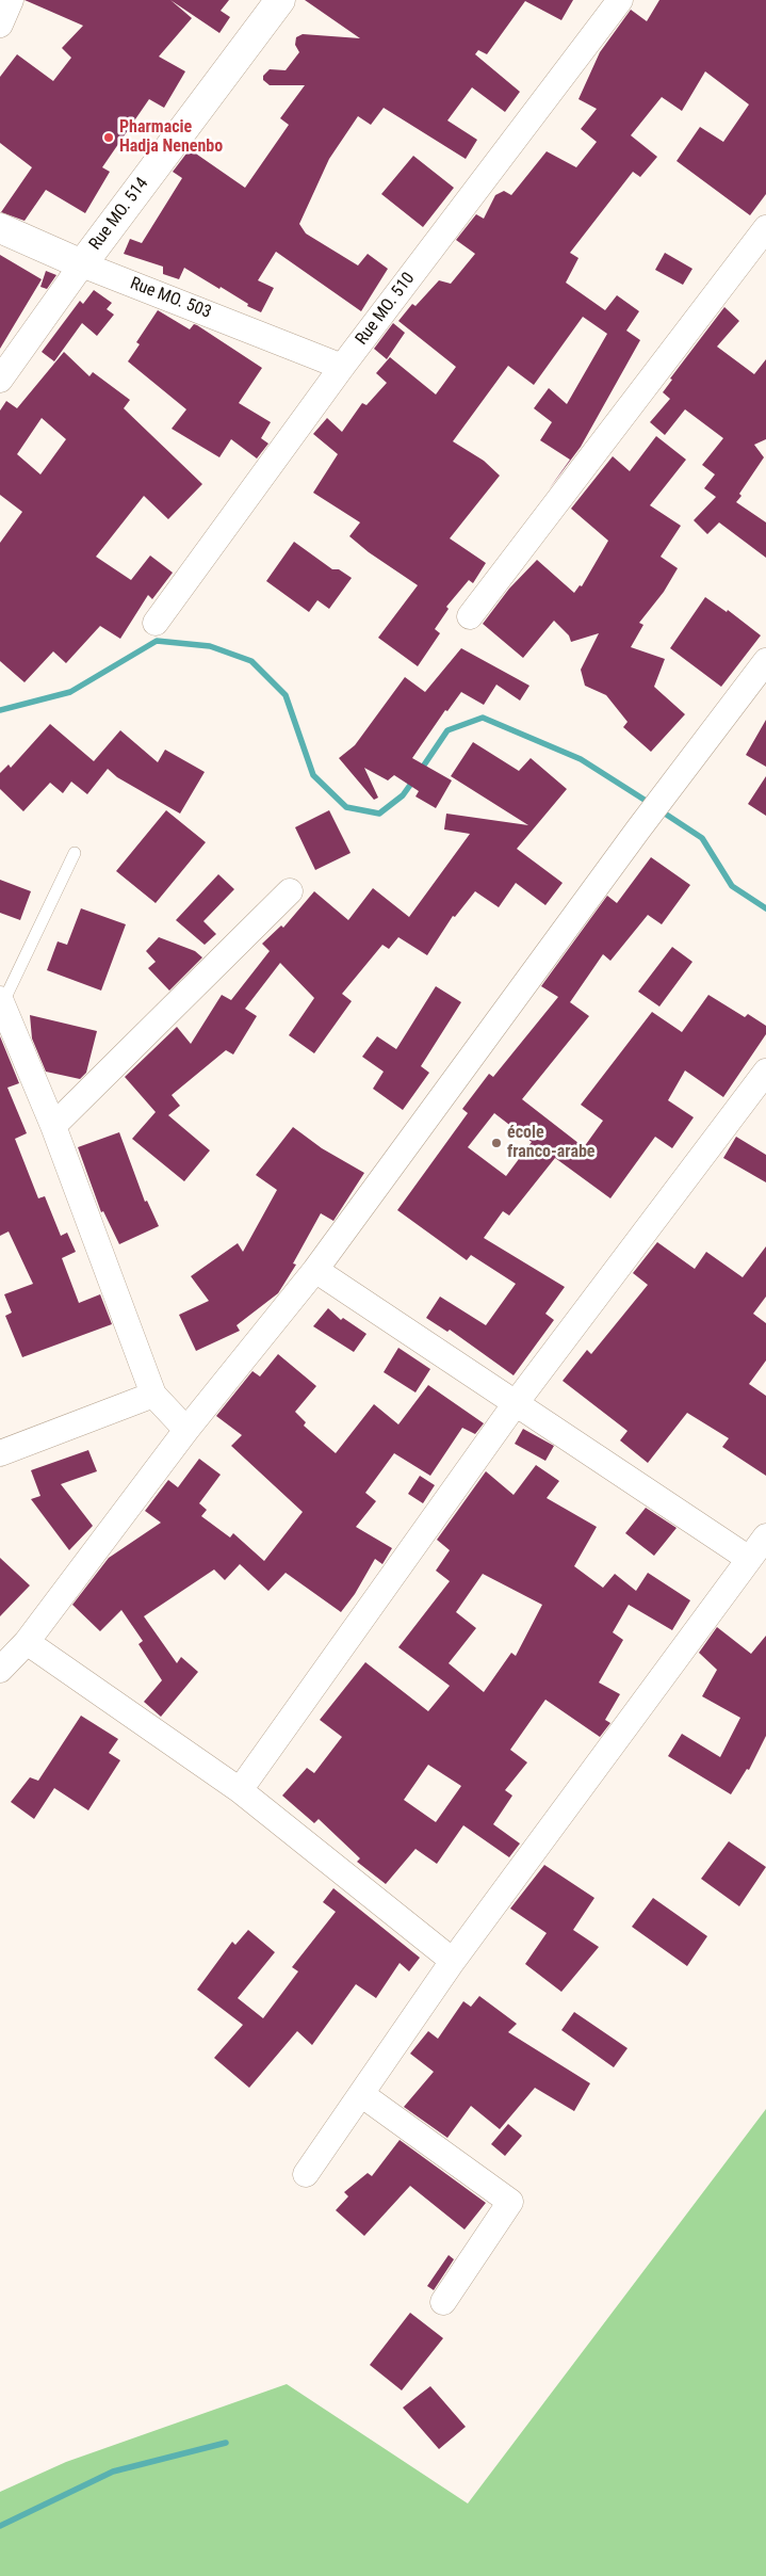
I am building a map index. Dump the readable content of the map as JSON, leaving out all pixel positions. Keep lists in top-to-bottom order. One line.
{"streets":{"street":["Rue MO. 514","Rue MO. 503","Rue MO. 510"]},"crossings":[["Rue MO. 514","Rue MO. 503"],["Rue MO. 503","Rue MO. 510"]],"places":["Pharmacie Hadja Nenenbo","école franco-arabe"]}
